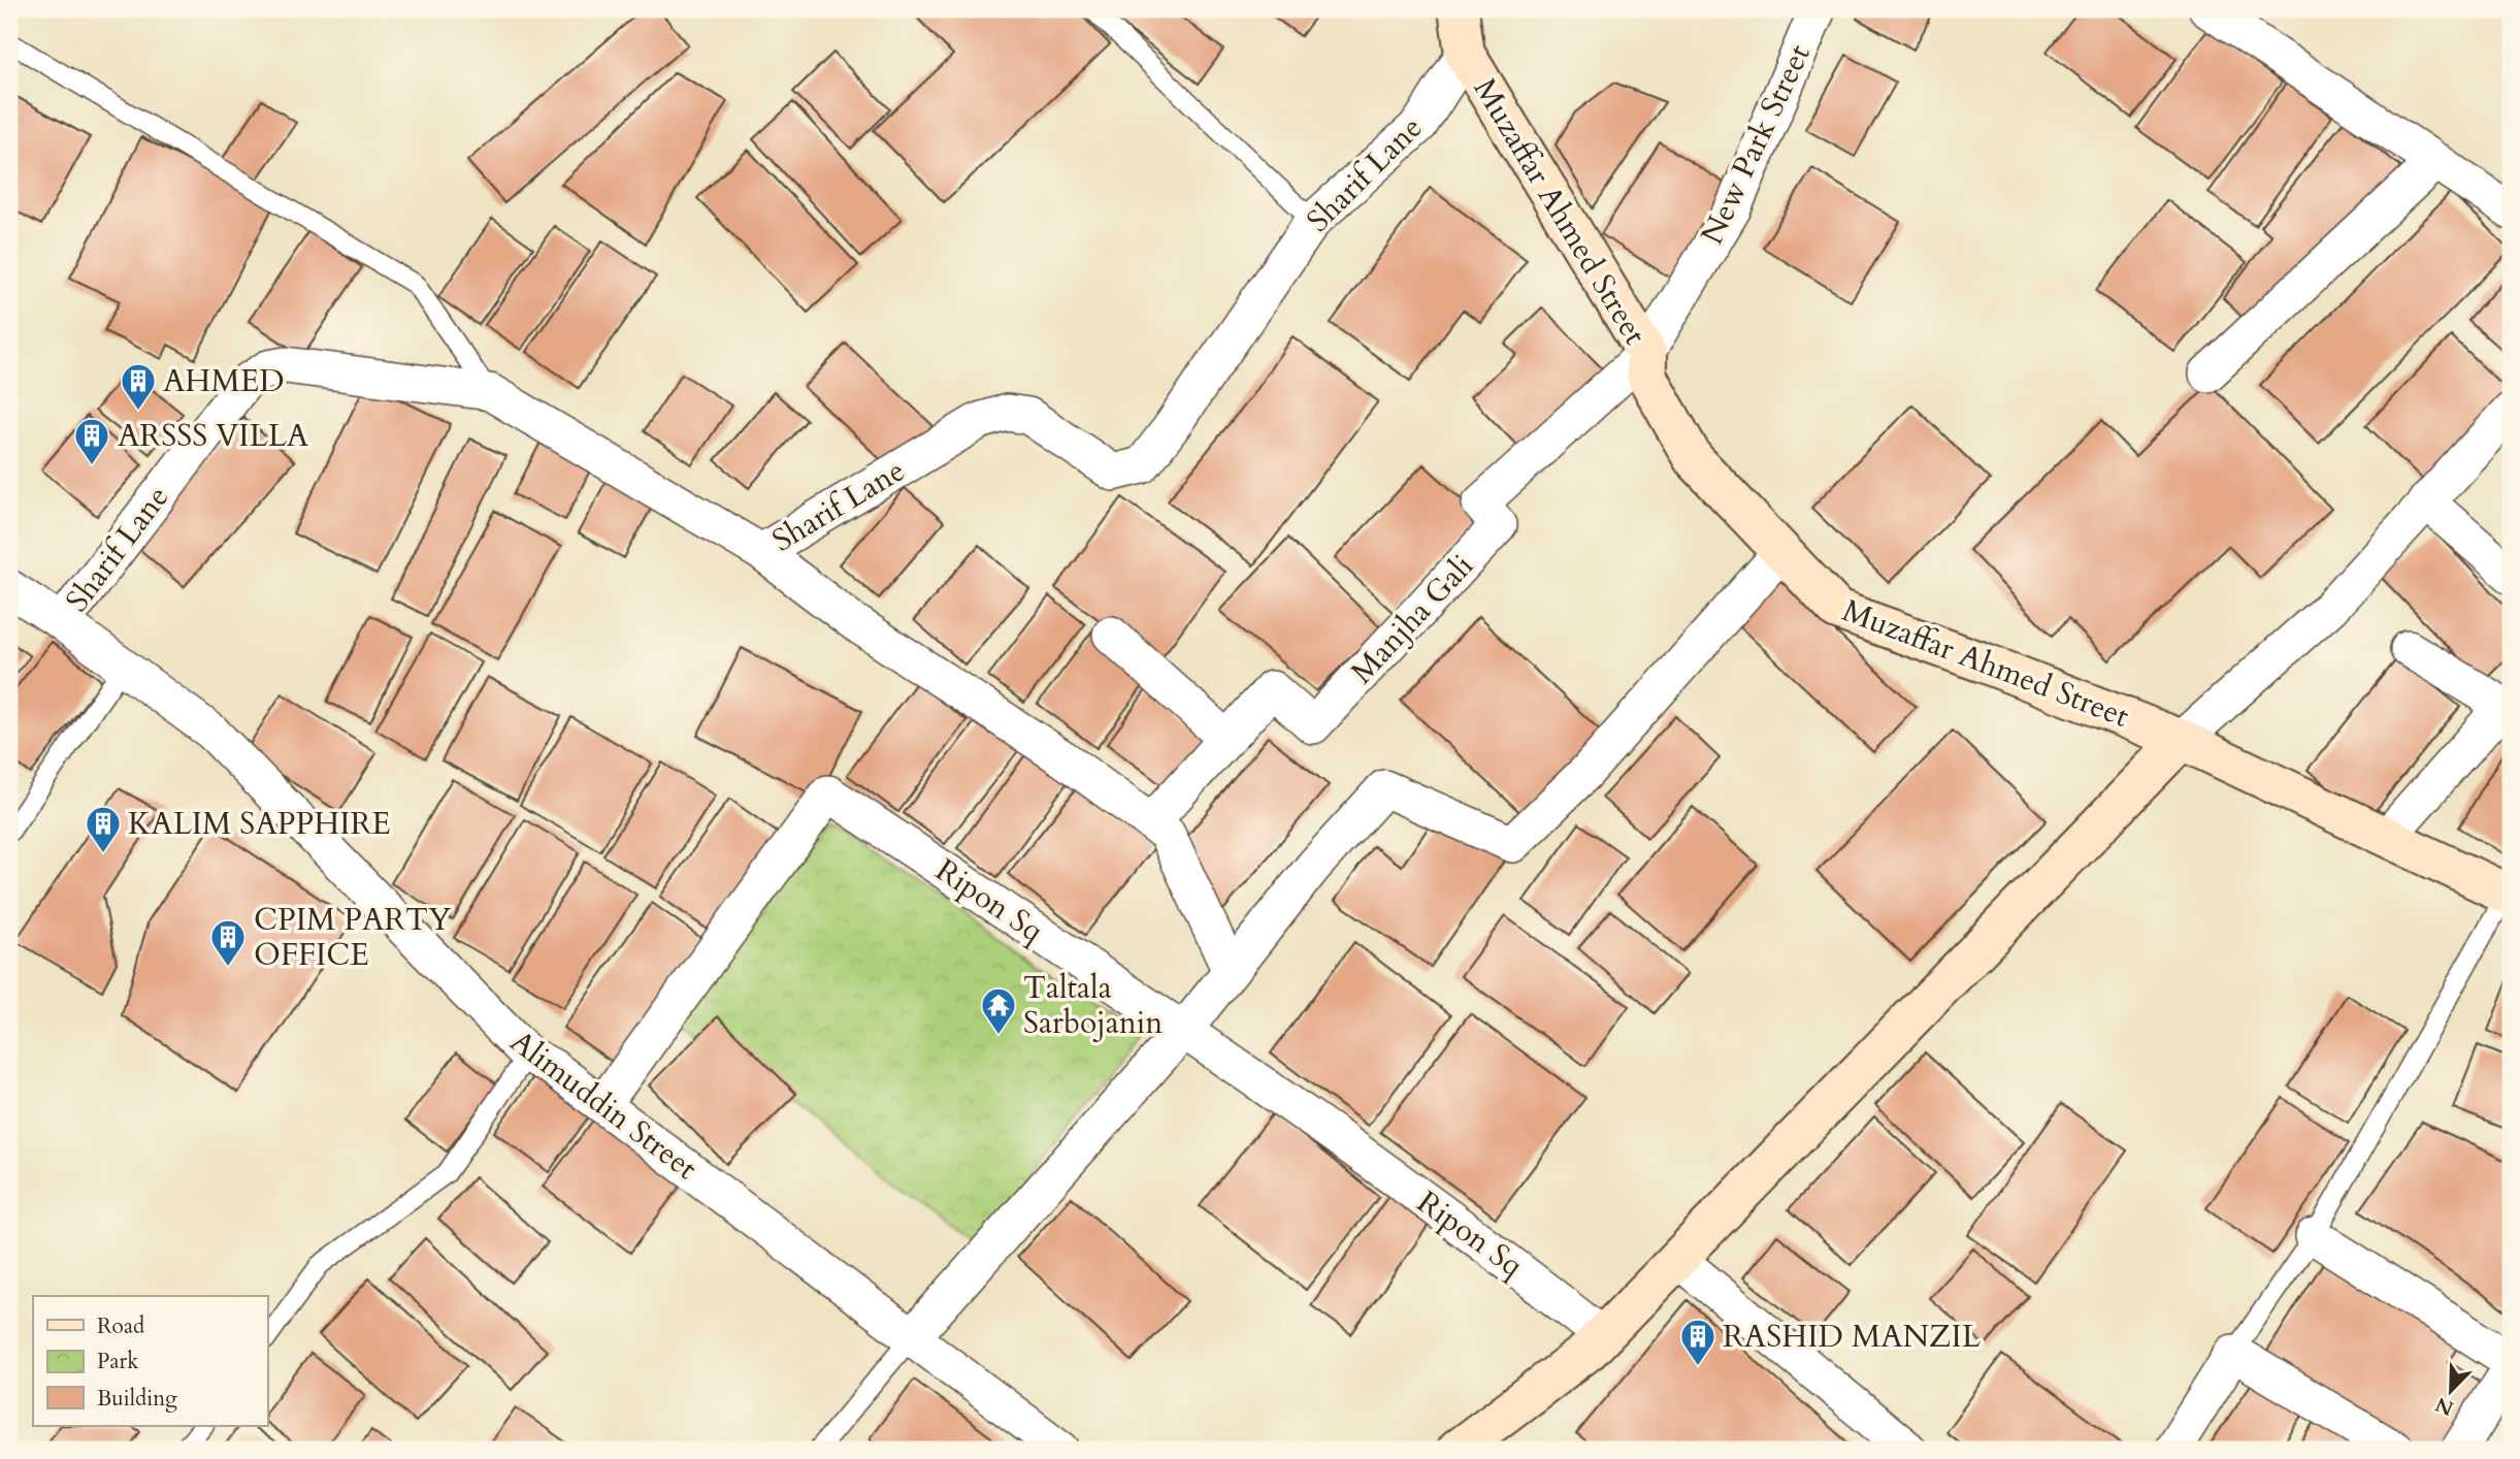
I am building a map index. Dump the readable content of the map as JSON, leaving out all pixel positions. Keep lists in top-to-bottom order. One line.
{"streets":{"main road":["Muzaffar Ahmed Street"],"street":["New Park Street","Sharif Lane","Manjha Gali","Ripon Sq","Alimuddin Street"]},"crossings":[["New Park Street","Muzaffar Ahmed Street"],["New Park Street","Manjha Gali"],["Sharif Lane","Muzaffar Ahmed Street"],["Sharif Lane","Alimuddin Street"],["Muzaffar Ahmed Street","Manjha Gali"],["Ripon Sq","Alimuddin Street"]],"places":{"building":["AHMED","ARSSS VILLA","KALIM SAPPHIRE","CPIM PARTY OFFICE","RASHID MANZIL"],"temple":["Taltala Sarbojanin"]},"legend":["Road","Park","Building"],"north":"bottom left"}
